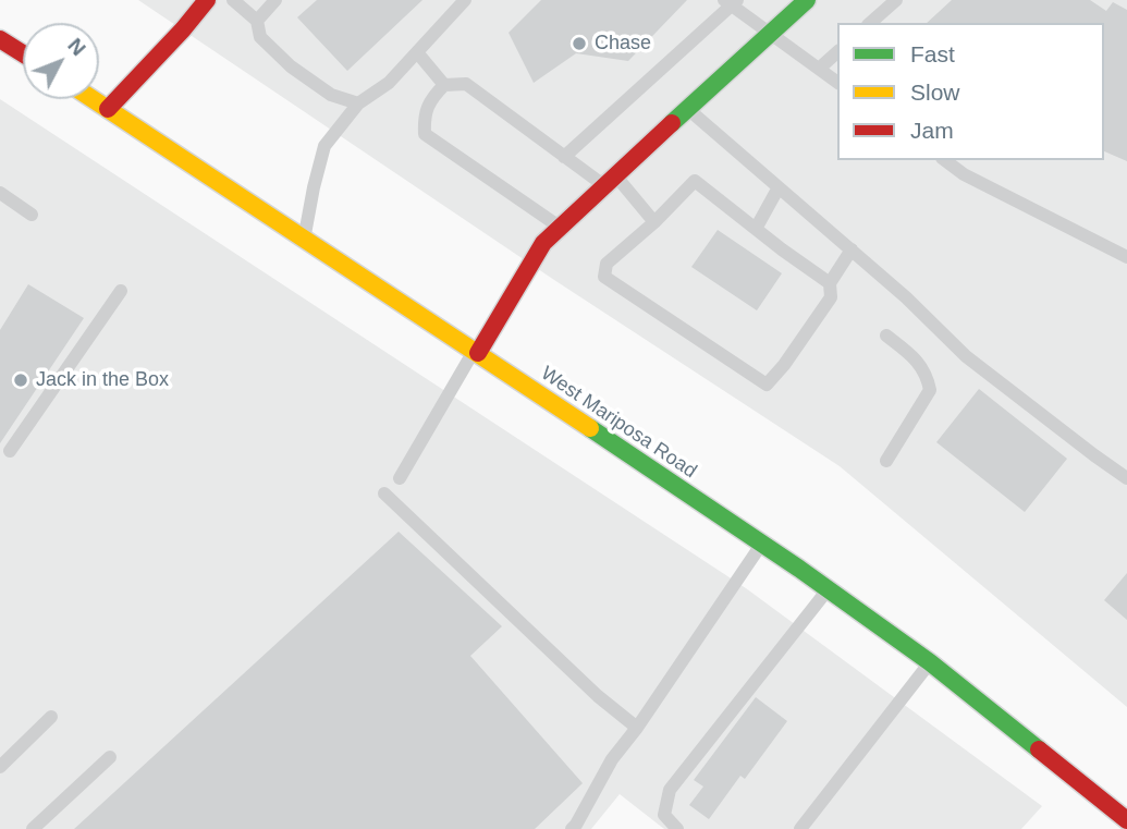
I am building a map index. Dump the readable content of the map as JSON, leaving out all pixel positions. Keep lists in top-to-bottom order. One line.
{"streets":{"main road":["West Mariposa Road"]},"places":["Chase","Jack in the Box"],"legend":["Fast","Slow","Jam"],"north":"top right"}
